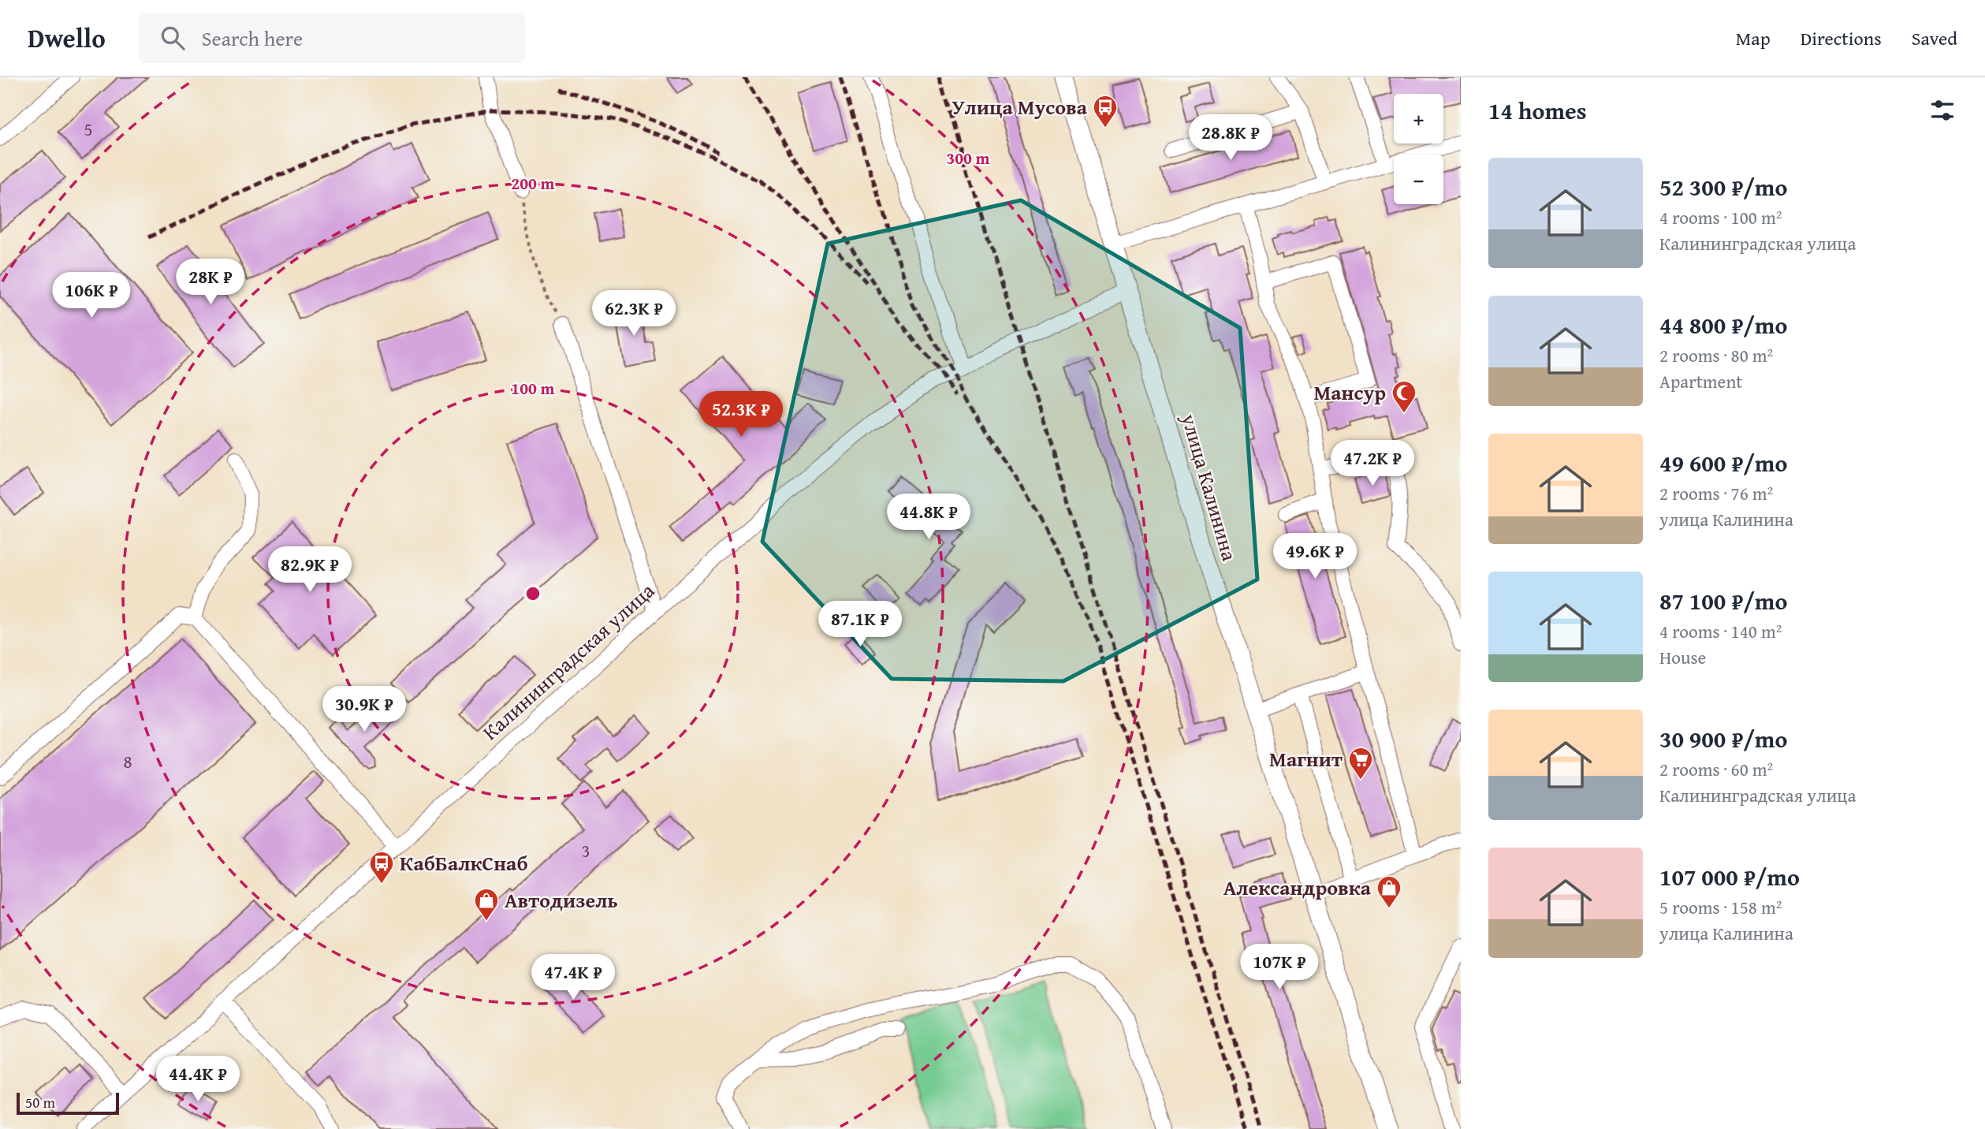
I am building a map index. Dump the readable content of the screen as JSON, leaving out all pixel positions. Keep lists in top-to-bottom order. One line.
{"streets":{"main road":["улица Калинина"],"street":["Калининградская улица"]},"crossings":[["улица Калинина","Калининградская улица"]],"places":{"bus stop":["Улица Мусова","КабБалкСнаб"],"mosque":["Мансур"],"supermarket":["Магнит"],"shop":["Александровка","Автодизель"]},"house_numbers":["5","8","3"],"scale_bar":"50 m","page":{"header":"Dwello","search":"Search here","nav":["Map","Directions","Saved"],"heading":"14 homes","map_buttons":["+","−"],"price":["28.8K ₽","28K ₽","106K ₽","62.3K ₽","52.3K ₽","47.2K ₽","44.8K ₽","49.6K ₽","82.9K ₽","87.1K ₽","30.9K ₽","107K ₽","47.4K ₽","44.4K ₽"],"list":[{"name":"52 300 ₽/mo","note":"4 rooms · 100 m² · Калининградская улица"},{"name":"44 800 ₽/mo","note":"2 rooms · 80 m² · Apartment"},{"name":"49 600 ₽/mo","note":"2 rooms · 76 m² · улица Калинина"},{"name":"87 100 ₽/mo","note":"4 rooms · 140 m² · House"},{"name":"30 900 ₽/mo","note":"2 rooms · 60 m² · Калининградская улица"},{"name":"107 000 ₽/mo","note":"5 rooms · 158 m² · улица Калинина"}],"scale":"50 m"},"rings":["300 m","200 m","100 m"]}
